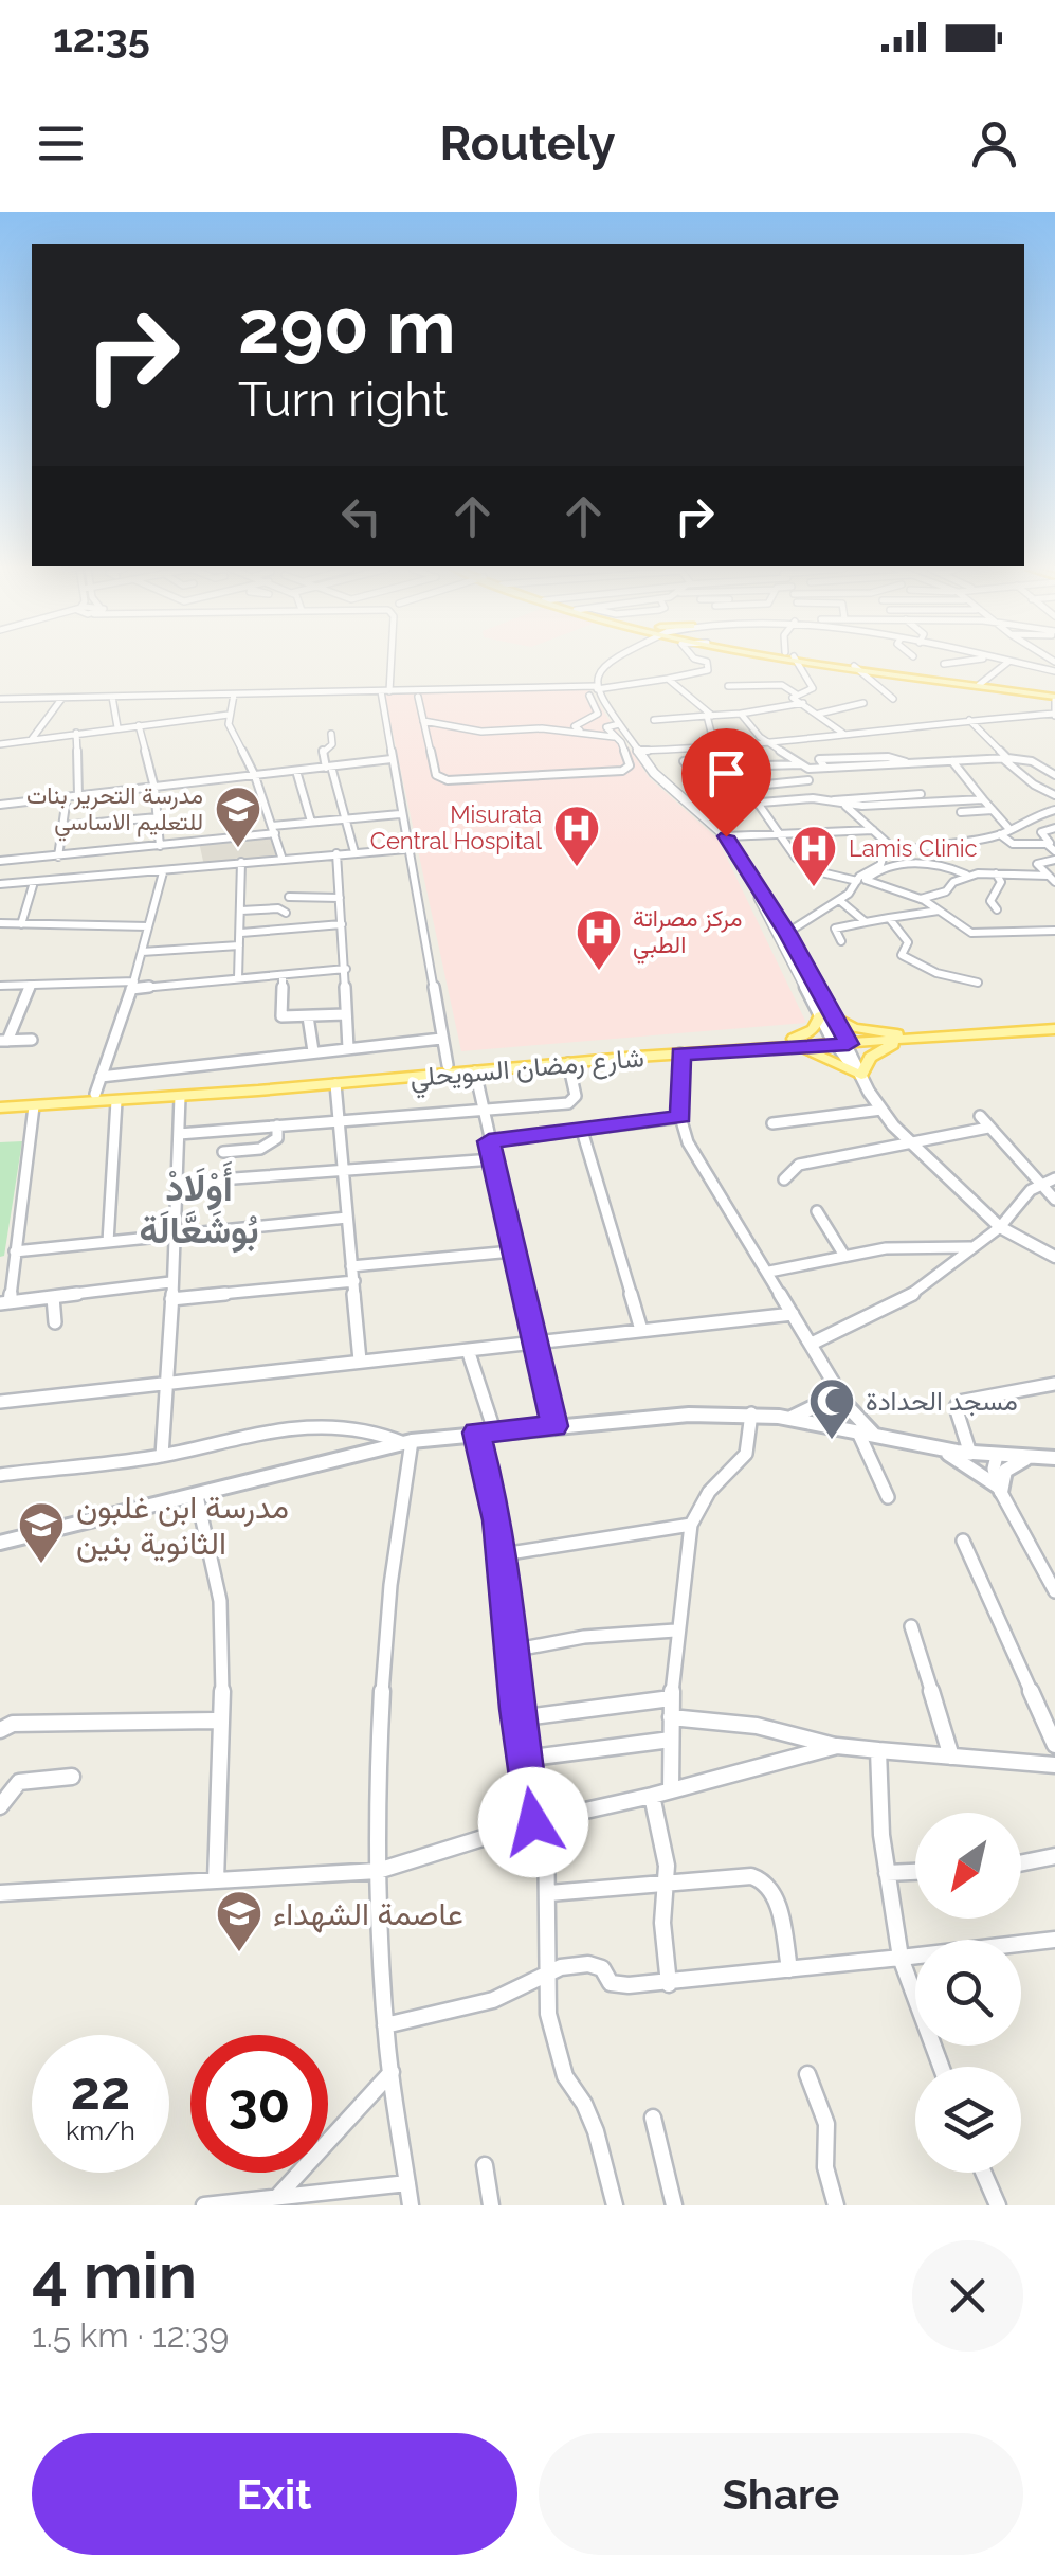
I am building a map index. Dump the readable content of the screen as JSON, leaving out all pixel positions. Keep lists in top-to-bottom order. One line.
{"streets":{"main road":["شارع رمضان السويحلي"]},"districts":["أَوْلَادْ بُوشَعَّالَة"],"places":{"school or university":["مدرسة التحرير بنات للتعليم الاساسي","مدرسة ابن غلبون الثانوية بنين","عاصمة الشهداء"],"hospital":["Misurata Central Hospital","Lamis Clinic","مركز مصراتة الطبي"],"mosque":["مسجد الحدادة"]},"north":"bottom left","page":{"status":"12:35","header":"Routely","turn":["290 m","Turn right"],"speed":"22 km/h","limit":"30","heading":["4 min","1.5 km · 12:39"],"buttons":["Exit","Share"]}}
